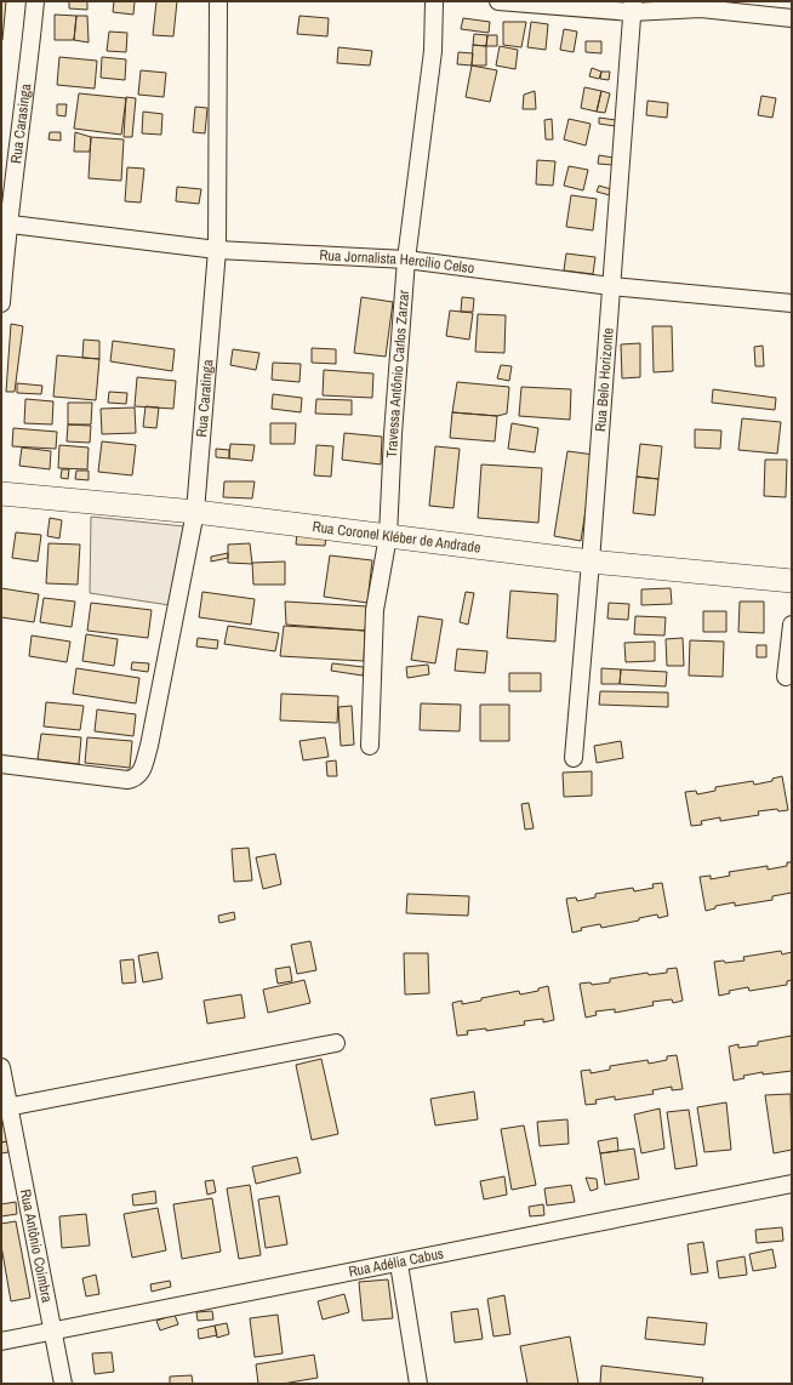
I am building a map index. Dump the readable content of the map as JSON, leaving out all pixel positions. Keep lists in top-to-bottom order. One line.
{"streets":{"main road":["Rua Coronel Kléber de Andrade"],"street":["Rua Carasinga","Rua Jornalista Hercílio Celso","Travessa Antônio Carlos Zarzar","Rua Belo Horizonte","Rua Caratinga","Rua Antônio Coimbra","Rua Adélia Cabus"]},"crossings":[["Rua Carasinga","Rua Jornalista Hercílio Celso"],["Rua Jornalista Hercílio Celso","Travessa Antônio Carlos Zarzar"],["Rua Jornalista Hercílio Celso","Rua Belo Horizonte"],["Rua Jornalista Hercílio Celso","Rua Caratinga"],["Travessa Antônio Carlos Zarzar","Rua Coronel Kléber de Andrade"],["Rua Belo Horizonte","Rua Coronel Kléber de Andrade"],["Rua Caratinga","Rua Coronel Kléber de Andrade"],["Rua Antônio Coimbra","Rua Adélia Cabus"]]}
